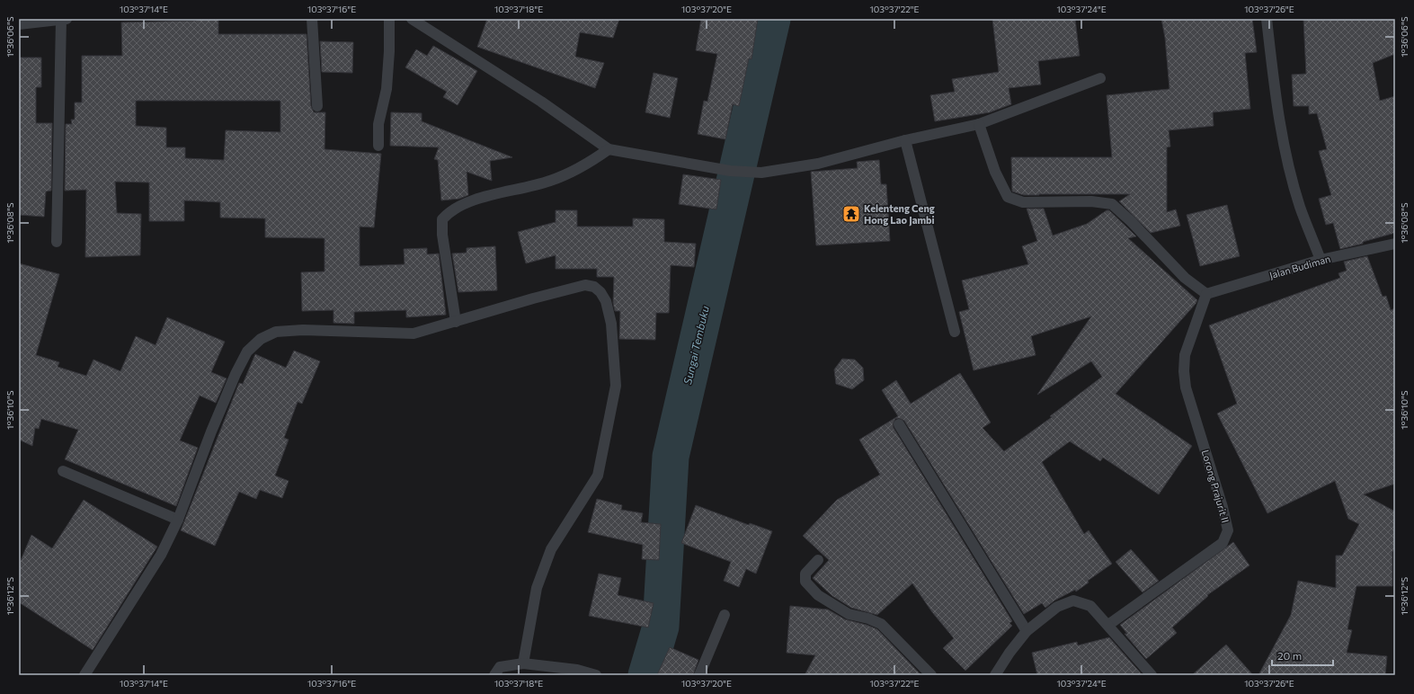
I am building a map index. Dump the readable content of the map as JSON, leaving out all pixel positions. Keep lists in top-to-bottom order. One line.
{"streets":{"street":["Jalan Budiman","Lorong Prajurit II"]},"crossings":[["Jalan Budiman","Lorong Prajurit II"]],"water":["Sungai Tembuku"],"places":{"temple":["Kelenteng Ceng Hong Lao Jambi"]},"scale_bar":"20 m","coordinates":["103°37'14\"E","103°37'16\"E","103°37'18\"E","103°37'20\"E","103°37'22\"E","103°37'24\"E","103°37'26\"E","1°36'06\"S","1°36'08\"S","1°36'10\"S","1°36'12\"S"]}
